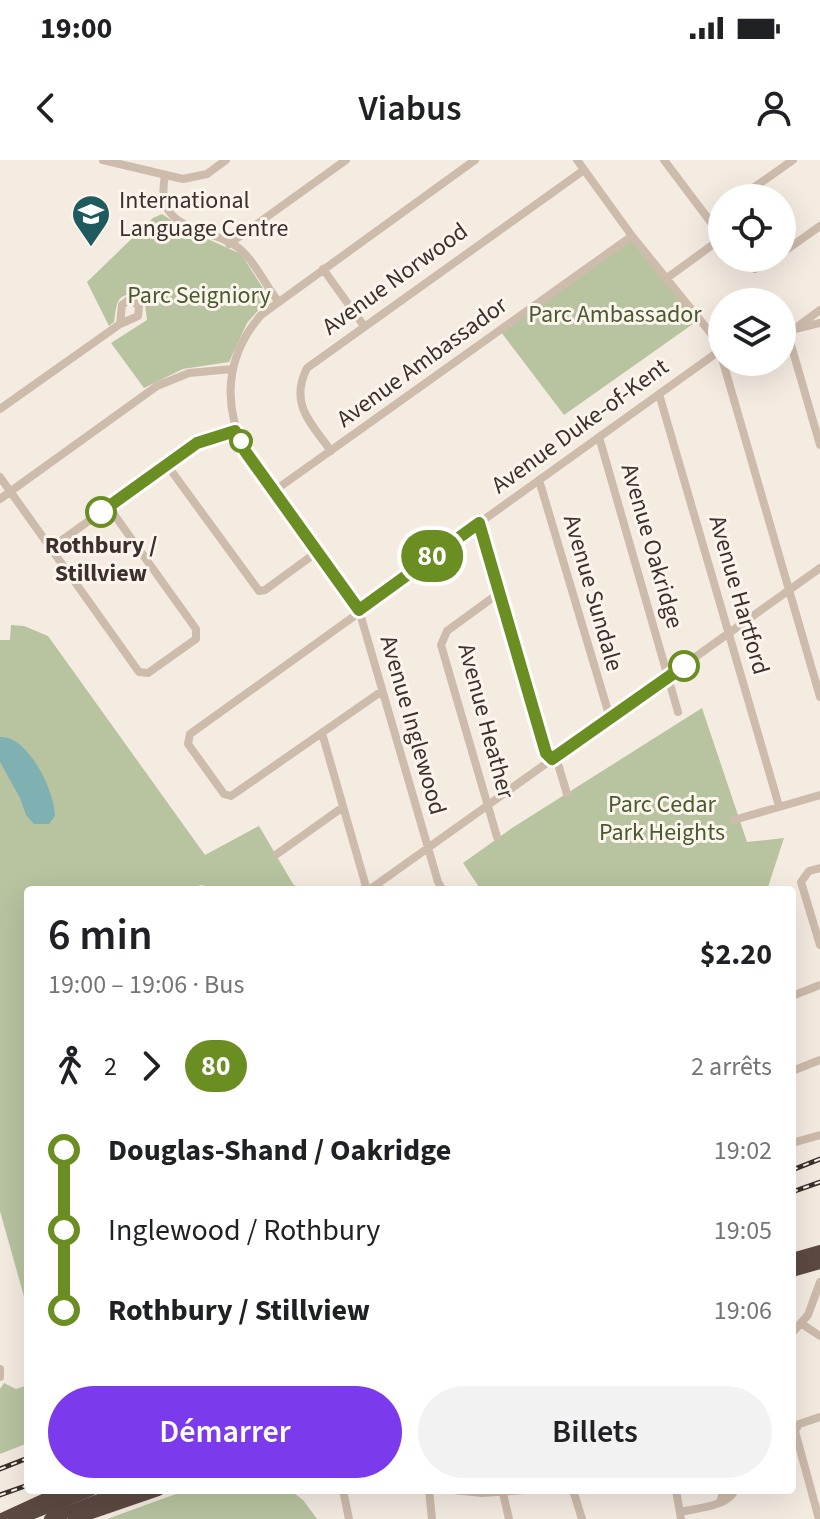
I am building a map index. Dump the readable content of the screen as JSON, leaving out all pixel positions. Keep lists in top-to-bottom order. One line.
{"streets":{"street":["Avenue Norwood","Avenue Ambassador","Avenue Duke-of-Kent","Avenue Oakridge","Avenue Sundale","Avenue Hartford","Avenue Heather","Avenue Inglewood"]},"crossings":[["Avenue Norwood","Avenue Ambassador"],["Avenue Ambassador","Avenue Inglewood"],["Avenue Duke-of-Kent","Avenue Oakridge"],["Avenue Duke-of-Kent","Avenue Sundale"],["Avenue Duke-of-Kent","Avenue Hartford"],["Avenue Duke-of-Kent","Avenue Inglewood"]],"parks":["Parc Seigniory","Parc Ambassador","Parc Cedar Park Heights"],"places":{"school or university":["International Language Centre"],"other":["Rothbury / Stillview"]},"lines":["bus line 80"],"page":{"status":"19:00","header":"Viabus","on_map":"80","heading":["6 min","19:00 – 19:06 · Bus","$2.20"],"legs":["2","80","2 arrêts"],"list":[{"name":"Douglas-Shand / Oakridge","value":"19:02"},{"name":"Inglewood / Rothbury","value":"19:05"},{"name":"Rothbury / Stillview","value":"19:06"}],"buttons":["Démarrer","Billets"]}}
